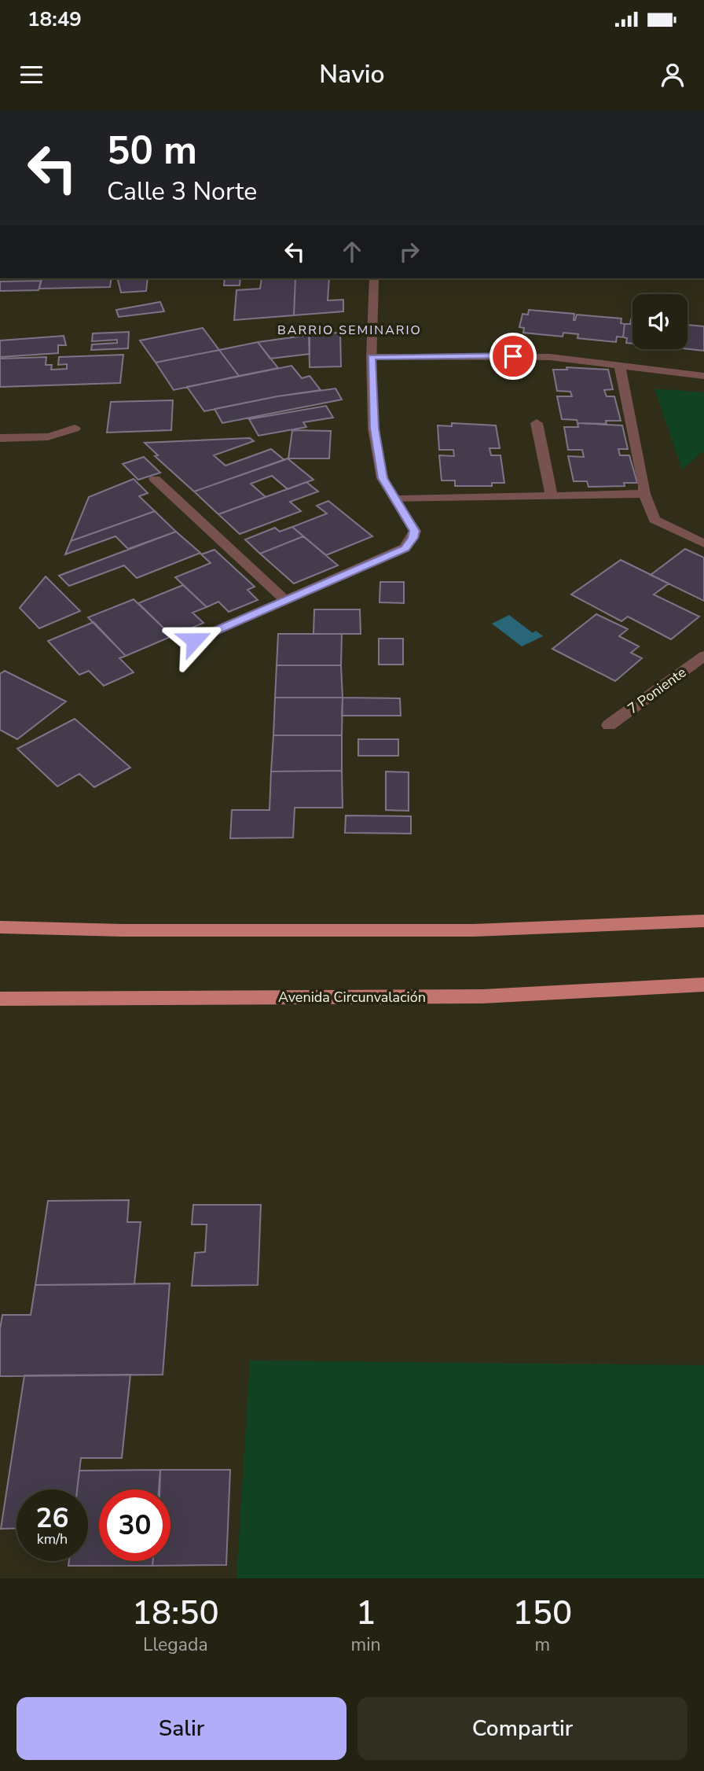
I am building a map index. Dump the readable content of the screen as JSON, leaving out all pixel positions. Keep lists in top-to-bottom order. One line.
{"streets":{"main road":["Avenida Circunvalación"],"street":["7 Poniente"]},"districts":["BARRIO SEMINARIO"],"page":{"status":"18:49","header":"Navio","turn":["50 m","Calle 3 Norte"],"speed":"26 km/h","limit":"30","eta":["18:50","Llegada","1","min","150","m"],"buttons":["Salir","Compartir"]}}
